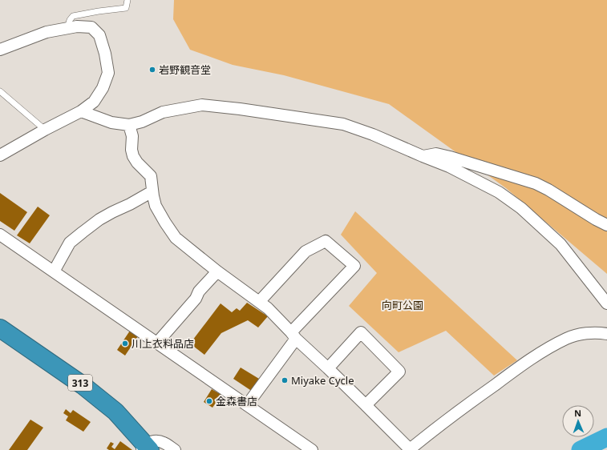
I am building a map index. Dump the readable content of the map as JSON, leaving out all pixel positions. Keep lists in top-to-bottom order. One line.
{"streets":{"highway":["313"]},"parks":["向町公園"],"places":["岩野観音堂","川上衣料品店","Miyake Cycle","金森書店"],"north":"top"}
